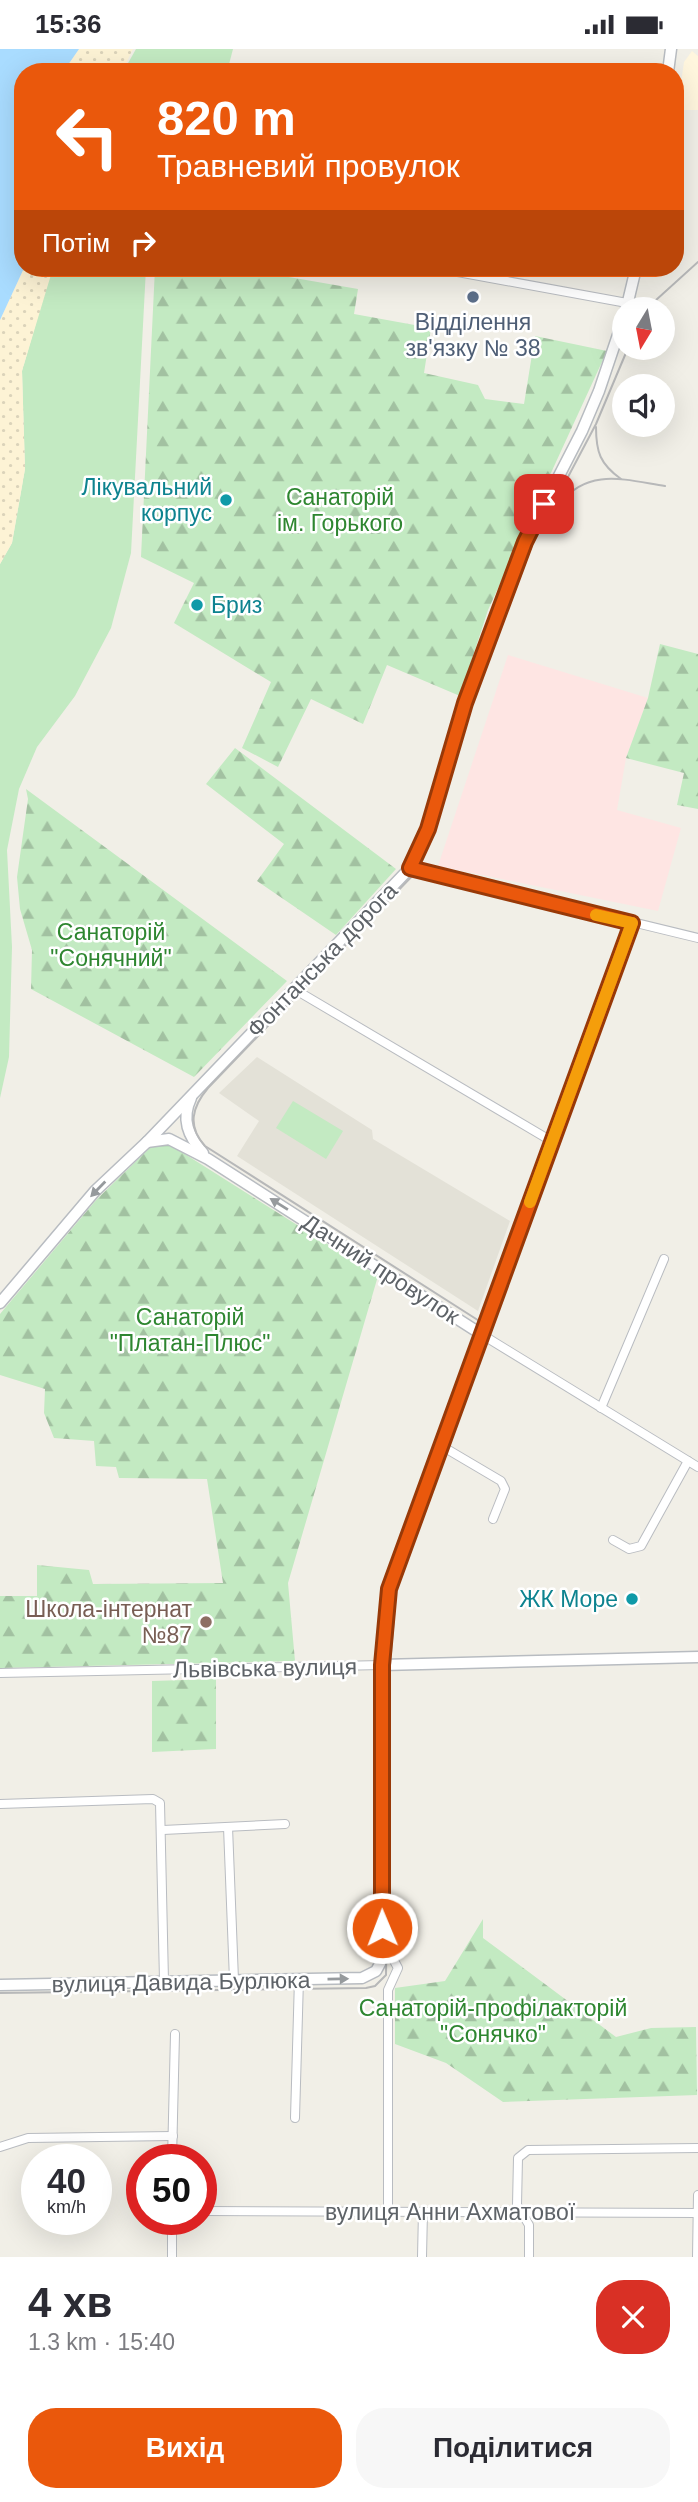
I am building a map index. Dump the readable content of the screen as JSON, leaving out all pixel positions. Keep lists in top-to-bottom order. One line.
{"streets":{"main road":["Фонтанська дорога","Дачний провулок","Львівська вулиця","вулиця Давида Бурлюка"],"street":["вулиця Анни Ахматової"]},"crossings":[["Фонтанська дорога","Дачний провулок"]],"one_way":["Дачний провулок"],"parks":["Cанаторій ім. Горького","Санаторій \"Сонячний\"","Санаторій \"Платан-Плюс\"","Санаторій-профілакторій \"Сонячко\""],"places":["Відділення зв'язку № 38","Лікувальний корпус","Бриз","ЖК Море","Школа-інтернат №87"],"north":"bottom","page":{"status":"15:36","turn":["820 m","Травневий провулок"],"then":"Потім","speed":"40 km/h","limit":"50","heading":["4 хв","1.3 km · 15:40"],"buttons":["Вихід","Поділитися"]}}
